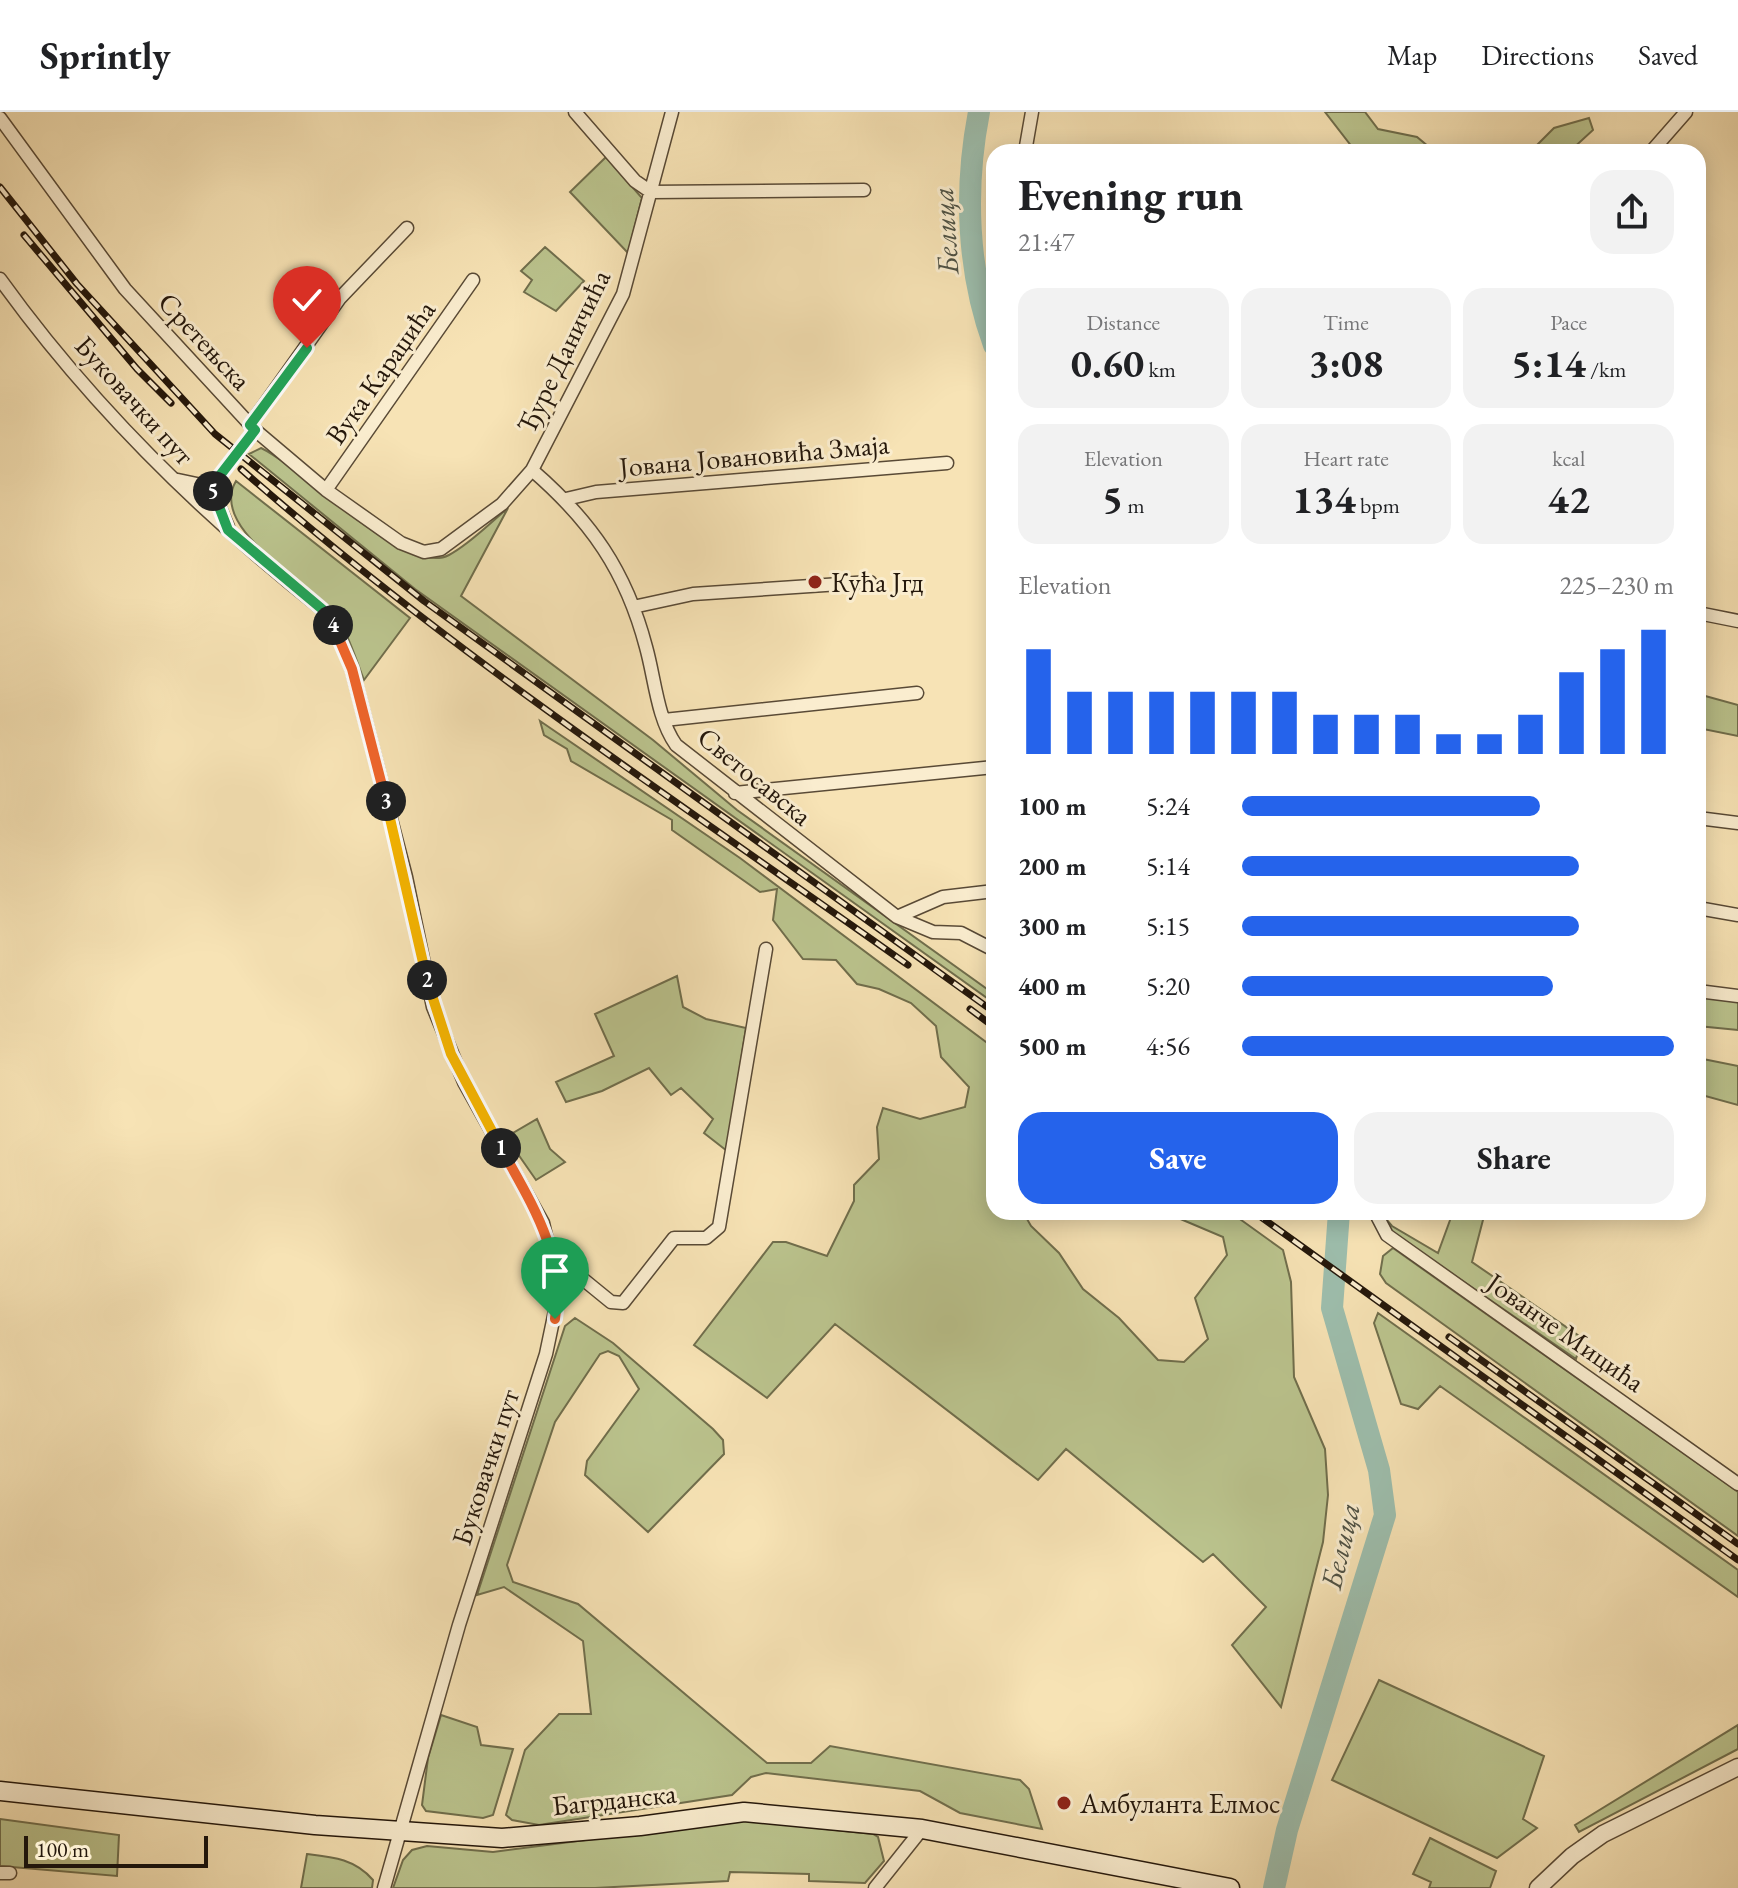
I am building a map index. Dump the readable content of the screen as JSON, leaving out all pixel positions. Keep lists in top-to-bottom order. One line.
{"streets":{"main road":["Багрданска"],"street":["Сретењска","Ђуре Даничића","Вука Караџића","Буковачки пут","Јована Јовановића Змаја","Светосавска","Јованче Мицића"]},"crossings":[["Сретењска","Ђуре Даничића"],["Сретењска","Вука Караџића"],["Сретењска","Светосавска"],["Ђуре Даничића","Светосавска"],["Буковачки пут","Багрданска"],["Јована Јовановића Змаја","Светосавска"]],"water":["Белица"],"places":["Кућа Јгд","Амбуланта Елмос"],"scale_bar":"100 m","page":{"header":"Sprintly","nav":["Map","Directions","Saved"],"heading":["Evening run","21:47"],"stats":[["Distance","0.60 km"],["Time","3:08"],["Pace","5:14 /km"],["Elevation","5 m"],["Heart rate","134 bpm"],["kcal","42"]],"pins":["5","4","3","2","1"],"chart":["Elevation","225–230 m"],"list":[{"name":"100 m","note":"5:24"},{"name":"200 m","note":"5:14"},{"name":"300 m","note":"5:15"},{"name":"400 m","note":"5:20"},{"name":"500 m","note":"4:56"}],"buttons":["Save","Share"],"scale":"100 m"}}
